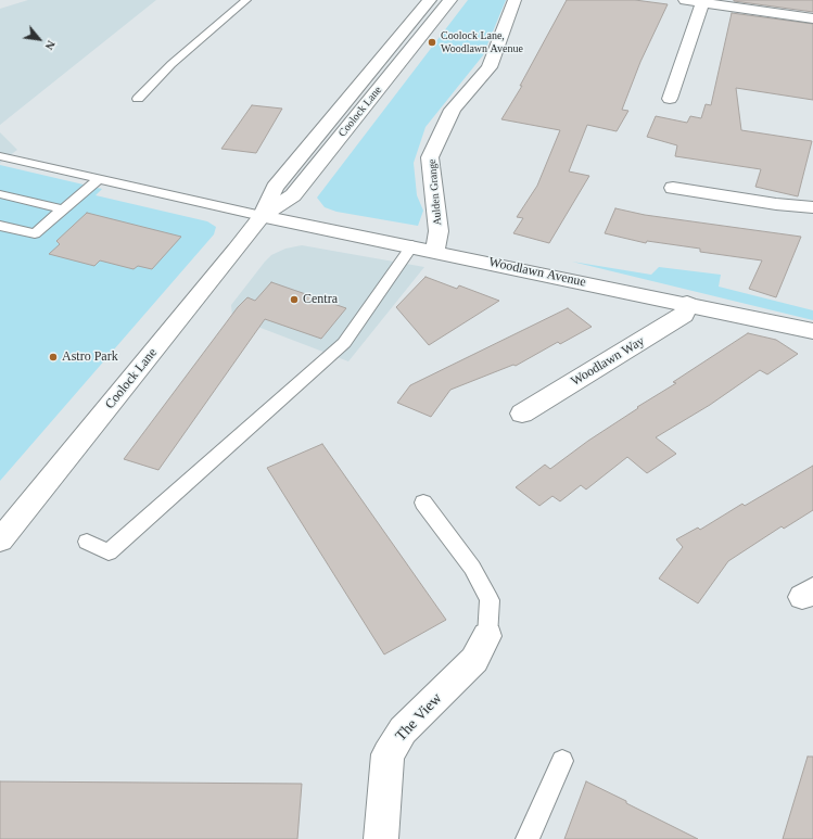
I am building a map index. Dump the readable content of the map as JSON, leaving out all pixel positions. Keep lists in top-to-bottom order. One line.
{"streets":{"street":["Coolock Lane","Aulden Grange","Woodlawn Avenue","Woodlawn Way","The View"]},"crossings":[["Coolock Lane","Woodlawn Avenue"],["Aulden Grange","Woodlawn Avenue"],["Woodlawn Avenue","Woodlawn Way"]],"places":["Coolock Lane, Woodlawn Avenue","Centra","Astro Park"],"north":"bottom right"}
